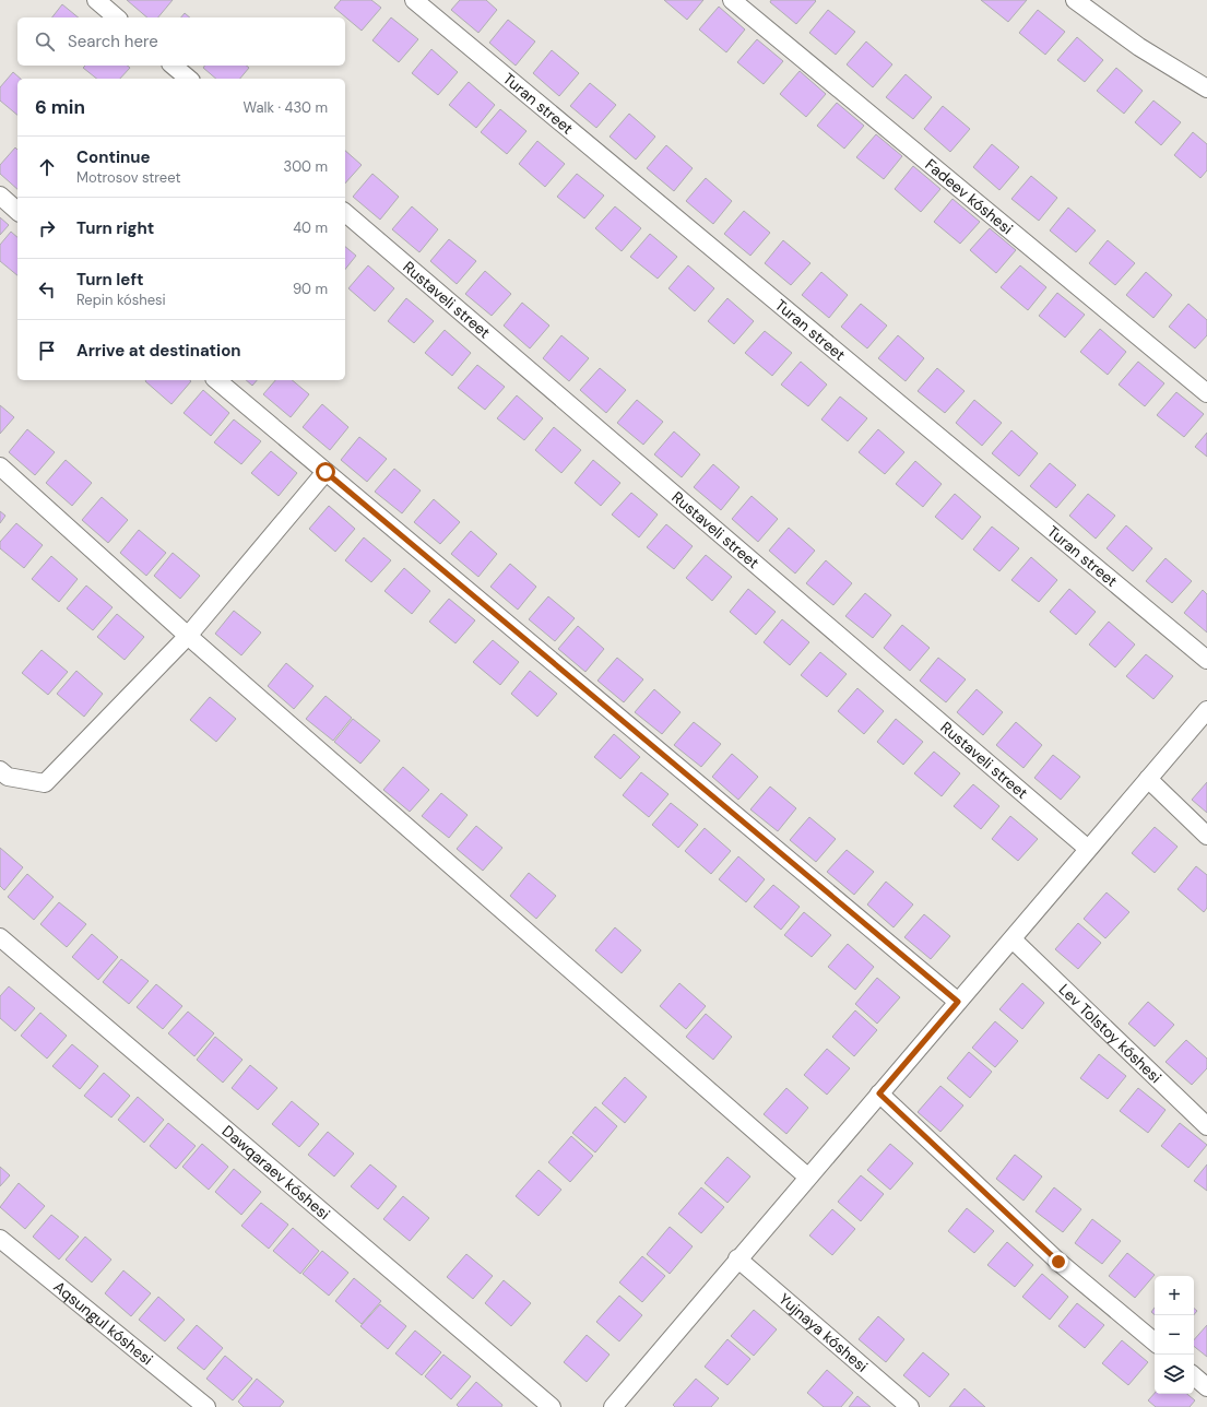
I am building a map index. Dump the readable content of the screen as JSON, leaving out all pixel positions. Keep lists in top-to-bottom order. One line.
{"streets":{"street":["Turan street","Fadeev kóshesi","Rustaveli street","Lev Tolstoy kóshesi","Dawqaraev kóshesi","Aqsungul kóshesi","Yujnaya kóshesi"]},"page":{"search":"Search here","heading":["6 min","Walk · 430 m"],"list":[["Continue","Motrosov street","300 m"],["Turn right","40 m"],["Turn left","Repin kóshesi","90 m"],"Arrive at destination"],"map_buttons":["+","−"]}}
